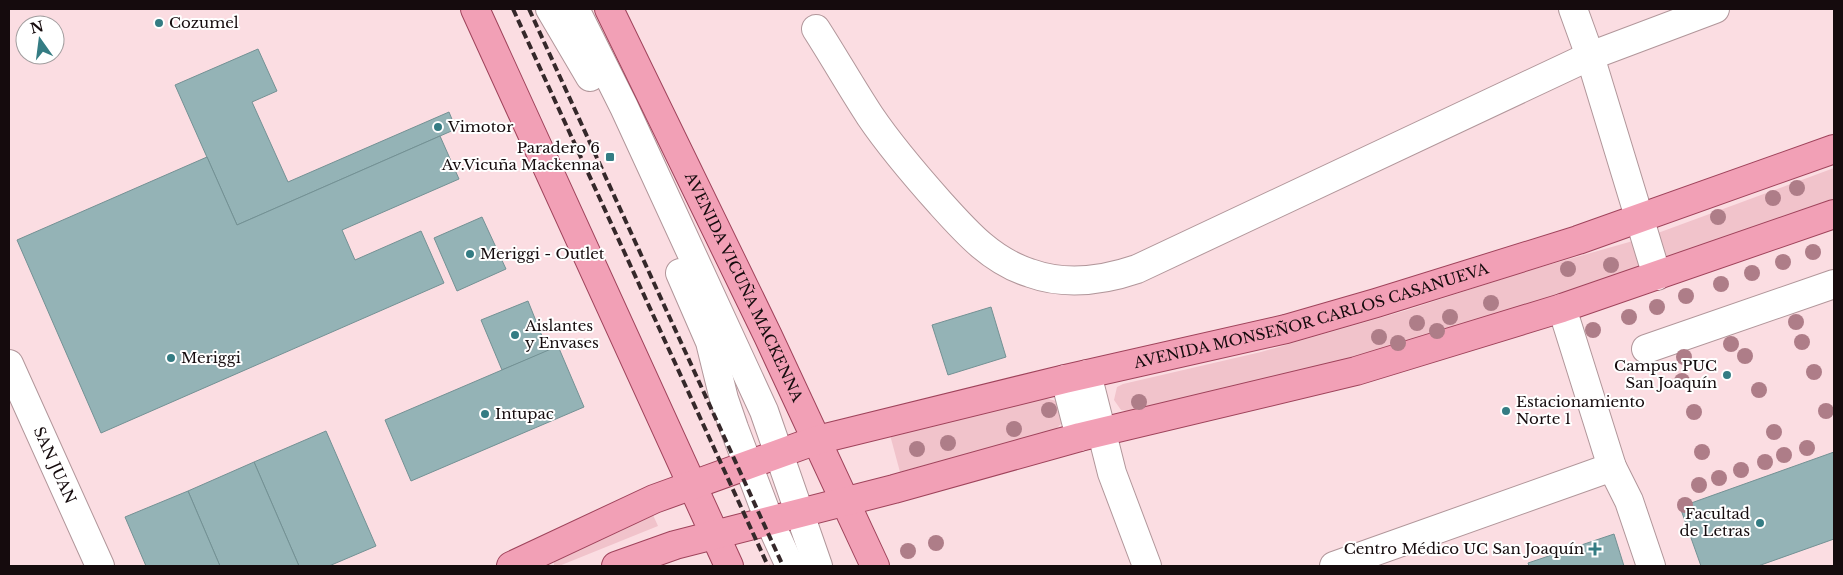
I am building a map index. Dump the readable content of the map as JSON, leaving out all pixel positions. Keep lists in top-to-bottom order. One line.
{"streets":{"main road":["AVENIDA VICUÑA MACKENNA","AVENIDA MONSEÑOR CARLOS CASANUEVA"],"street":["SAN JUAN"]},"crossings":[["AVENIDA VICUÑA MACKENNA","AVENIDA MONSEÑOR CARLOS CASANUEVA"]],"places":{"other":["Cozumel","Vimotor","Meriggi - Outlet","Aislantes y Envases","Meriggi","Campus PUC San Joaquín","Estacionamiento Norte 1","Intupac","Facultad de Letras"],"transit":["Paradero 6 Av.Vicuña Mackenna"],"health":["Centro Médico UC San Joaquín"]},"north":"top"}
